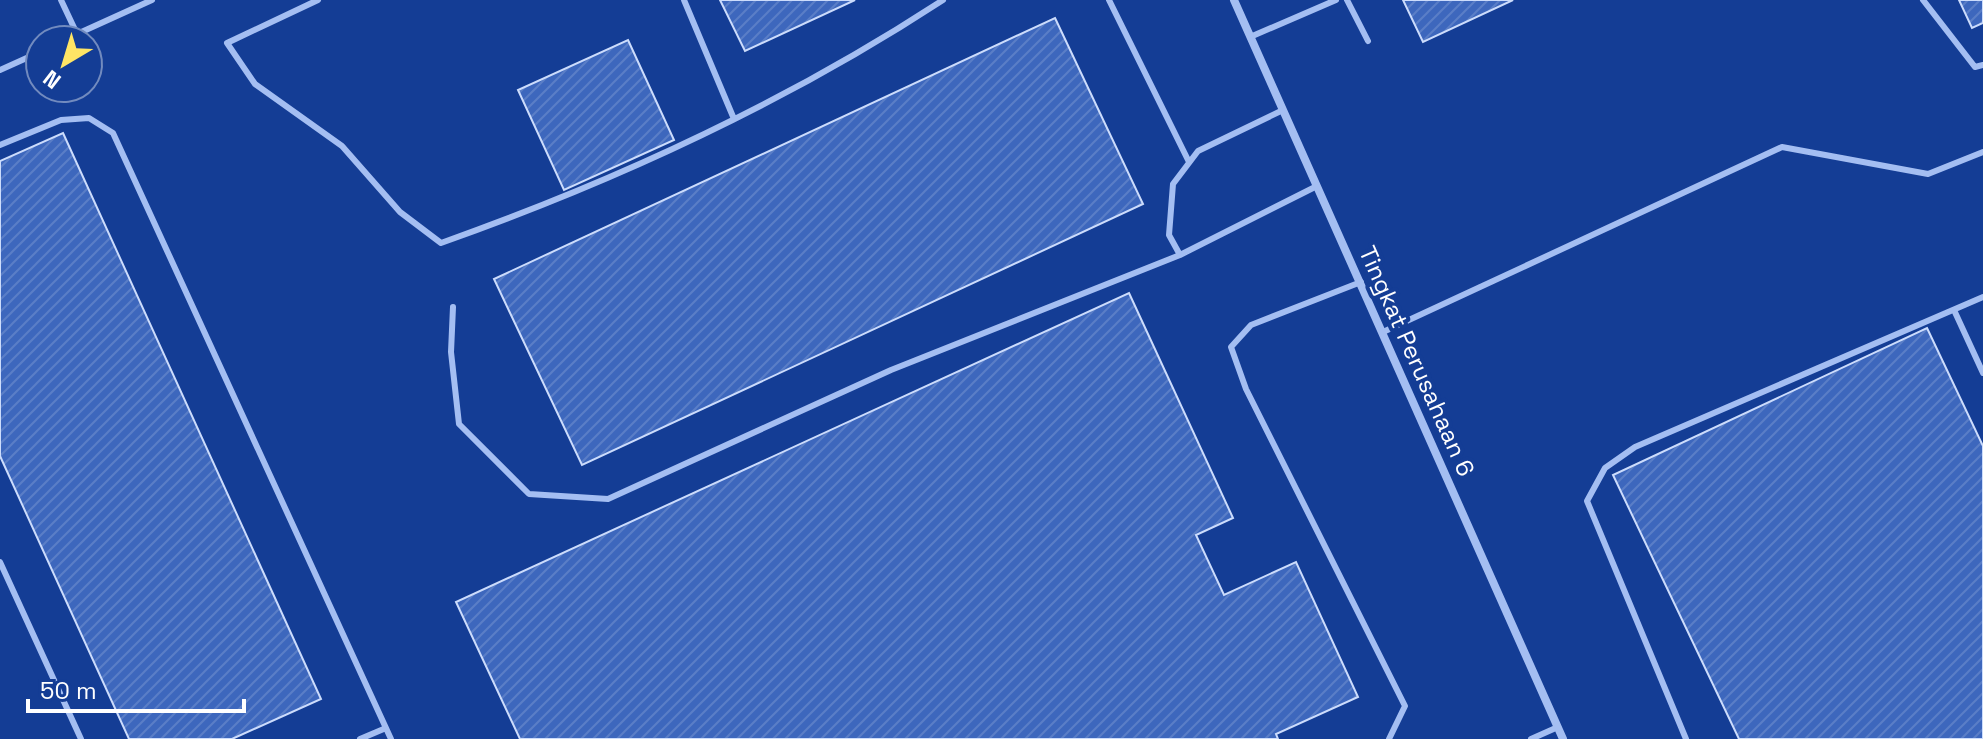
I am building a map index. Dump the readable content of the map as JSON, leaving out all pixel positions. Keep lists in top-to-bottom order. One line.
{"streets":{"street":["Tingkat Perusahaan 6"]},"scale_bar":"50 m","north":"bottom left"}
